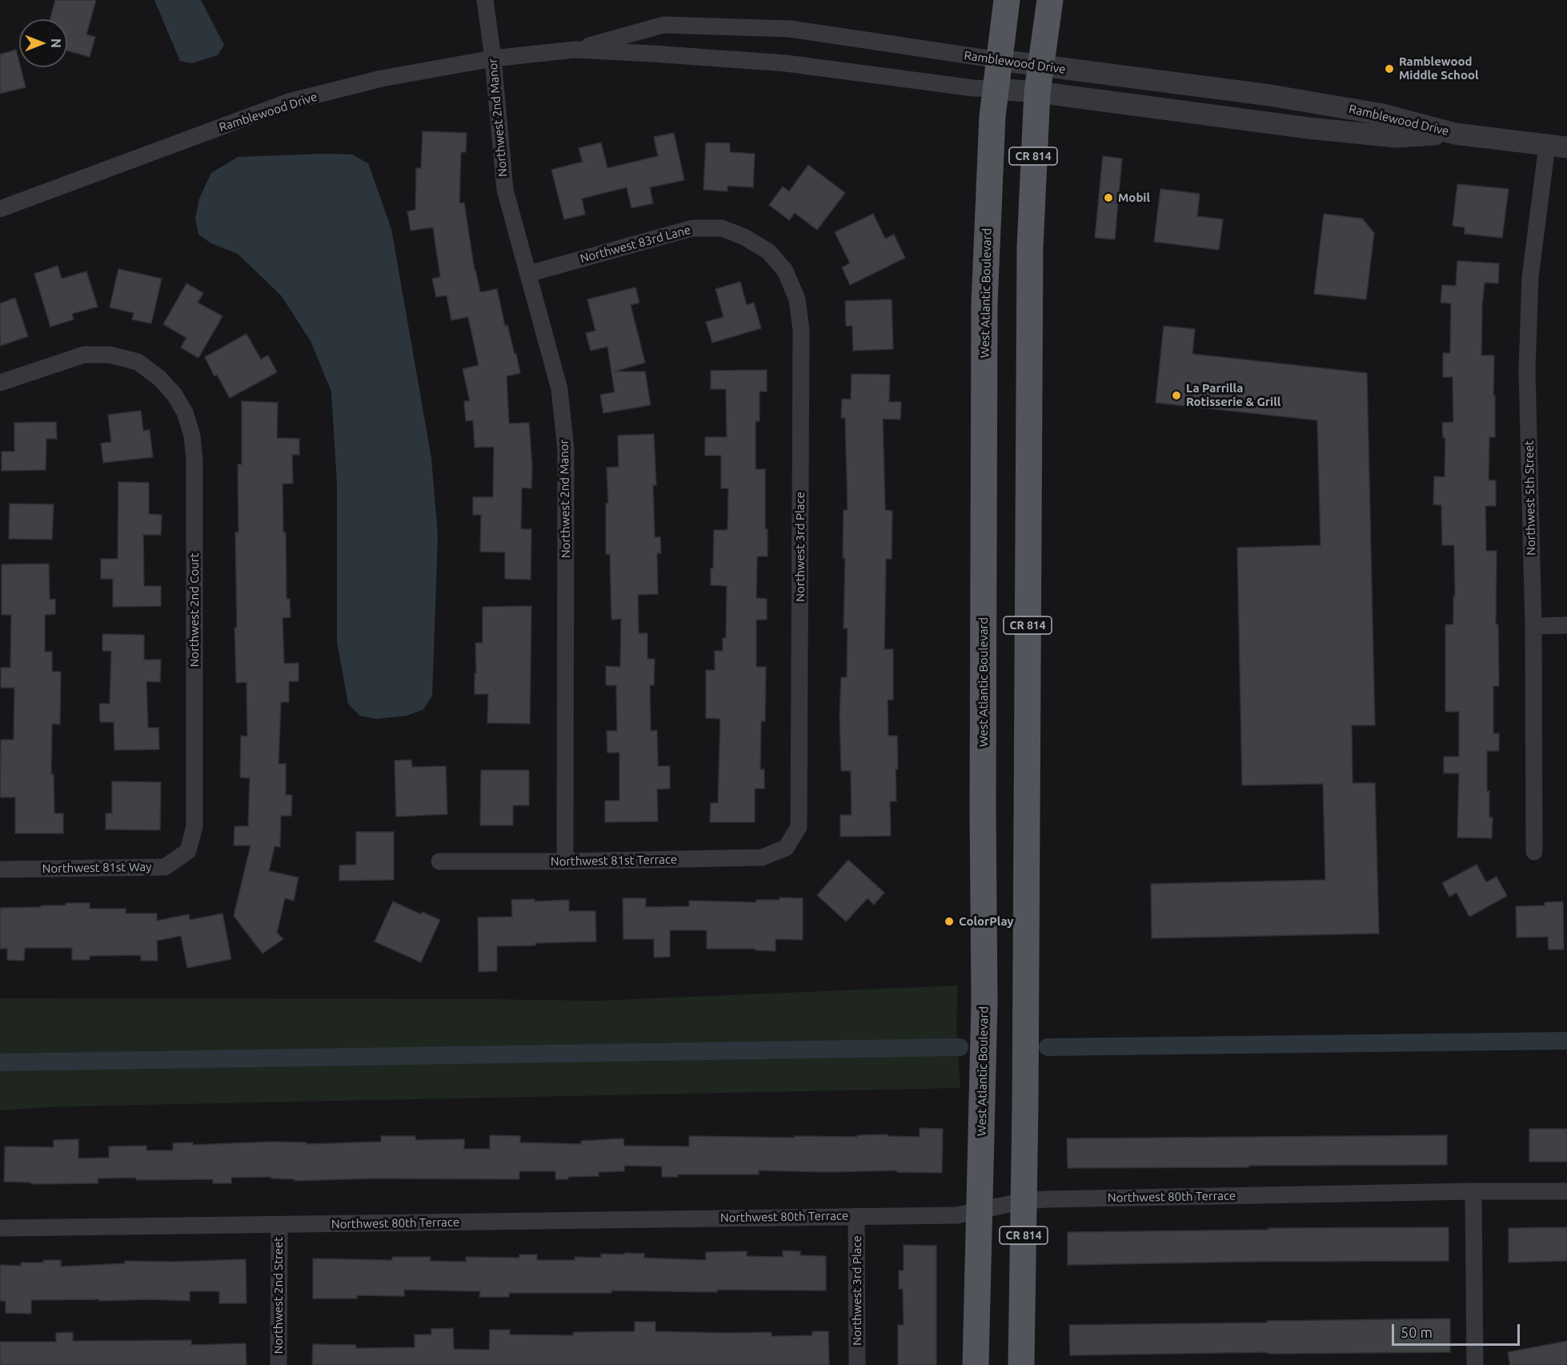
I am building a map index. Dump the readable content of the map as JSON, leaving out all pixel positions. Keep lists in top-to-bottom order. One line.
{"streets":{"main road":["CR 814","West Atlantic Boulevard"],"street":["Ramblewood Drive","Northwest 2nd Manor","Northwest 83rd Lane","Northwest 5th Street","Northwest 3rd Place","Northwest 2nd Court","Northwest 81st Terrace","Northwest 81st Way","Northwest 80th Terrace","Northwest 2nd Street"]},"crossings":[["Ramblewood Drive","Northwest 2nd Manor"],["Ramblewood Drive","CR 814"],["Ramblewood Drive","West Atlantic Boulevard"],["Ramblewood Drive","Northwest 5th Street"],["Northwest 2nd Manor","Northwest 83rd Lane"],["Northwest 2nd Manor","Northwest 81st Terrace"],["CR 814","Northwest 80th Terrace"],["Northwest 83rd Lane","Northwest 3rd Place"],["West Atlantic Boulevard","Northwest 80th Terrace"],["Northwest 3rd Place","Northwest 81st Terrace"],["Northwest 3rd Place","Northwest 80th Terrace"],["Northwest 2nd Court","Northwest 81st Way"],["Northwest 80th Terrace","Northwest 2nd Street"]],"places":["Ramblewood Middle School","Mobil","La Parrilla Rotisserie & Grill","ColorPlay"],"scale_bar":"50 m","north":"right"}
